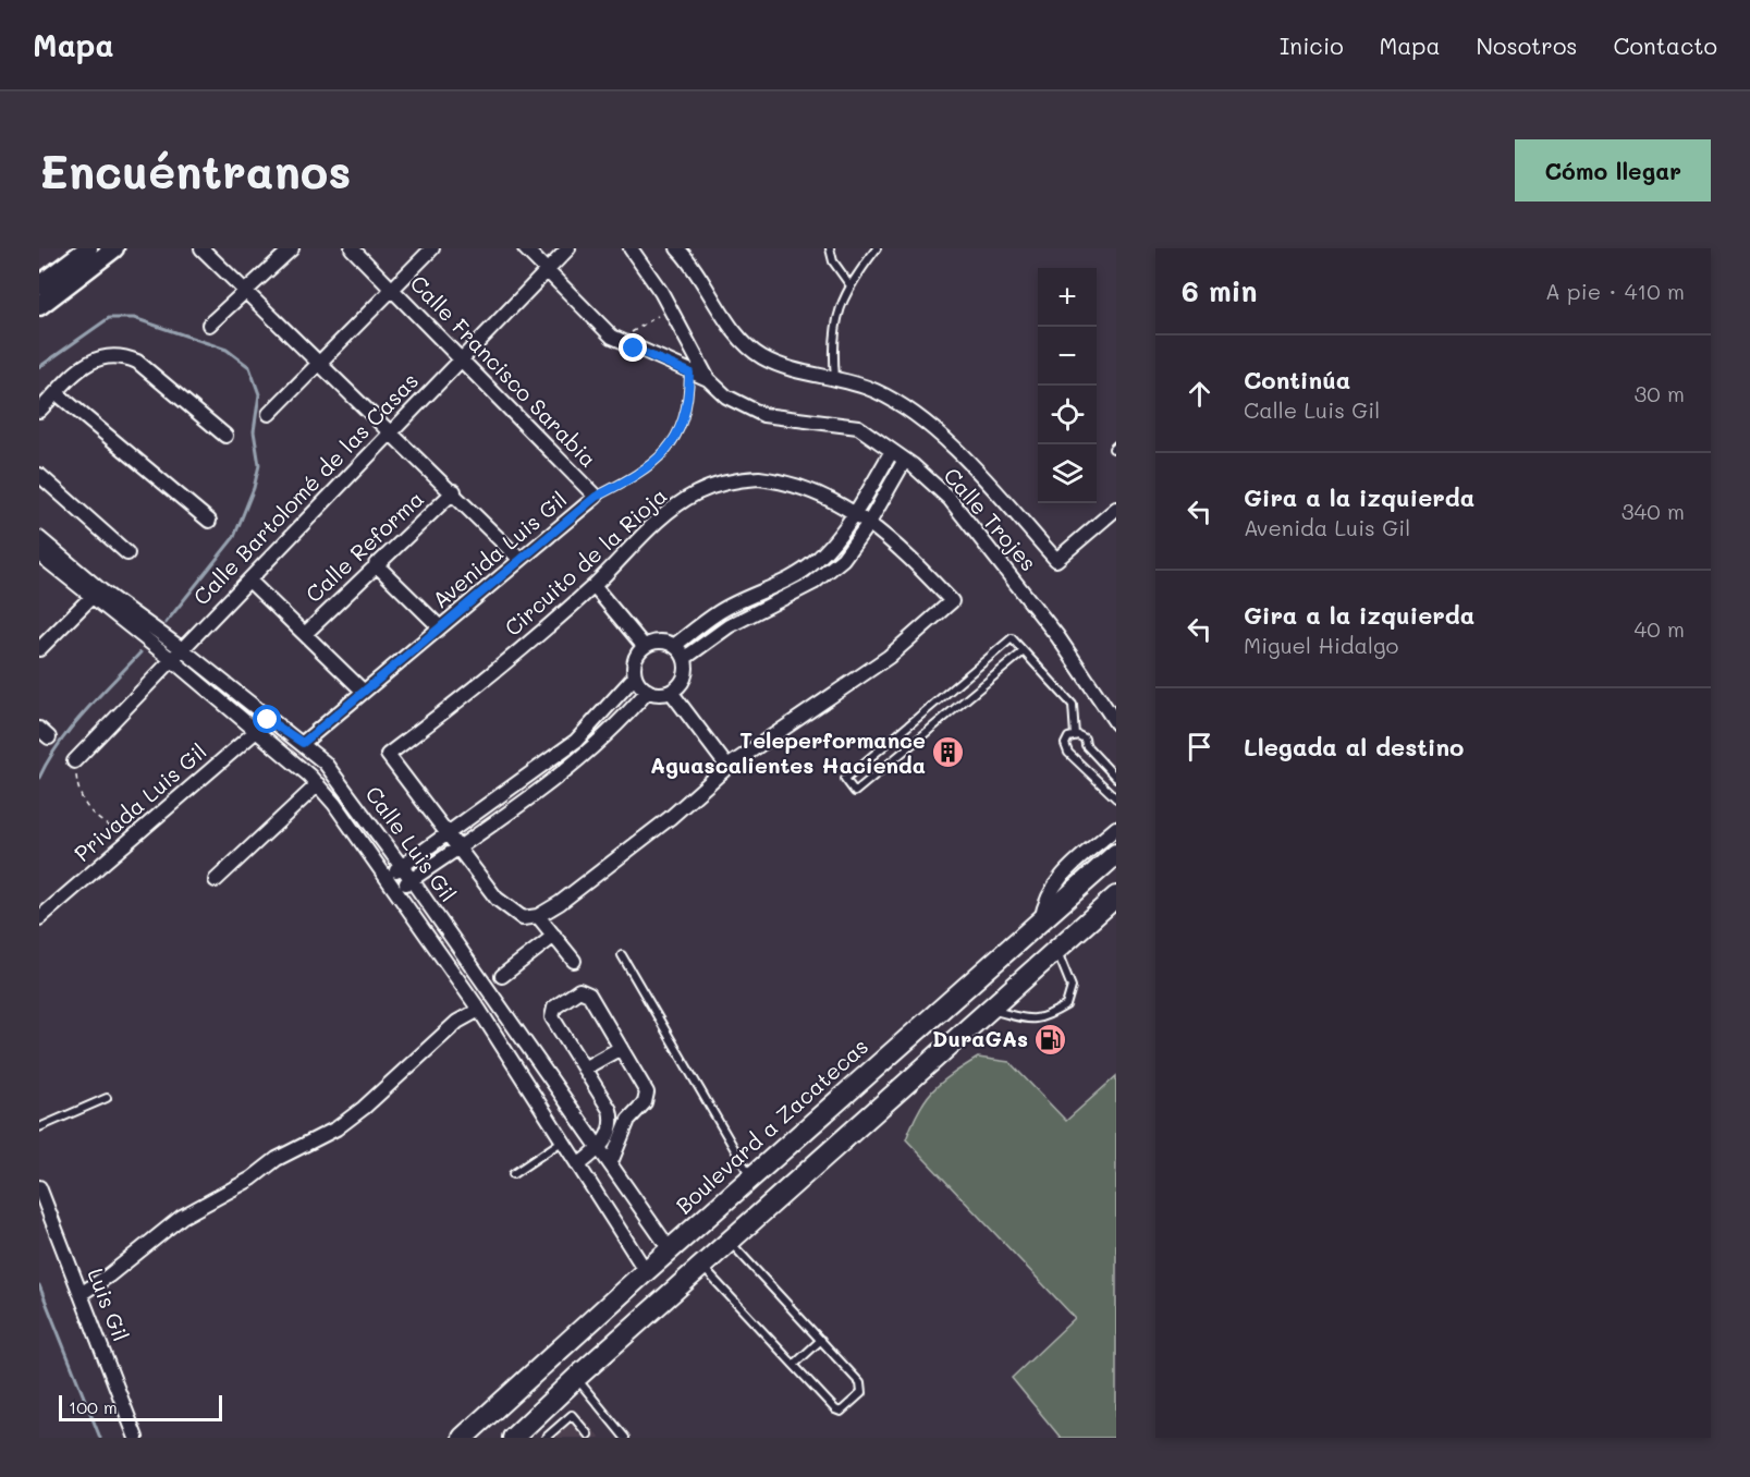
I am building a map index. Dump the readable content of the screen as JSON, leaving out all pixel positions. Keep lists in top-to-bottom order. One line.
{"streets":{"main road":["Boulevard a Zacatecas"],"street":["Calle Francisco Sarabia","Calle Bartolomé de las Casas","Calle Trojes","Calle Reforma","Avenida Luis Gil","Circuito de la Rioja","Privada Luis Gil","Calle Luis Gil","Luis Gil"]},"crossings":[["Calle Francisco Sarabia","Calle Bartolomé de las Casas"],["Calle Francisco Sarabia","Avenida Luis Gil"],["Calle Bartolomé de las Casas","Calle Reforma"],["Calle Bartolomé de las Casas","Calle Luis Gil"],["Calle Reforma","Avenida Luis Gil"],["Avenida Luis Gil","Calle Luis Gil"],["Privada Luis Gil","Calle Luis Gil"],["Calle Luis Gil","Boulevard a Zacatecas"]],"places":{"building":["Teleperformance Aguascalientes Hacienda"],"fuel station":["DuraGAs"]},"scale_bar":"100 m","page":{"header":"Mapa","nav":["Inicio","Mapa","Nosotros","Contacto"],"buttons":"Cómo llegar","title":"Encuéntranos","heading":["6 min","A pie · 410 m"],"map_buttons":["+","−"],"list":[["Continúa","Calle Luis Gil","30 m"],["Gira a la izquierda","Avenida Luis Gil","340 m"],["Gira a la izquierda","Miguel Hidalgo","40 m"],"Llegada al destino"],"scale":"100 m"}}
